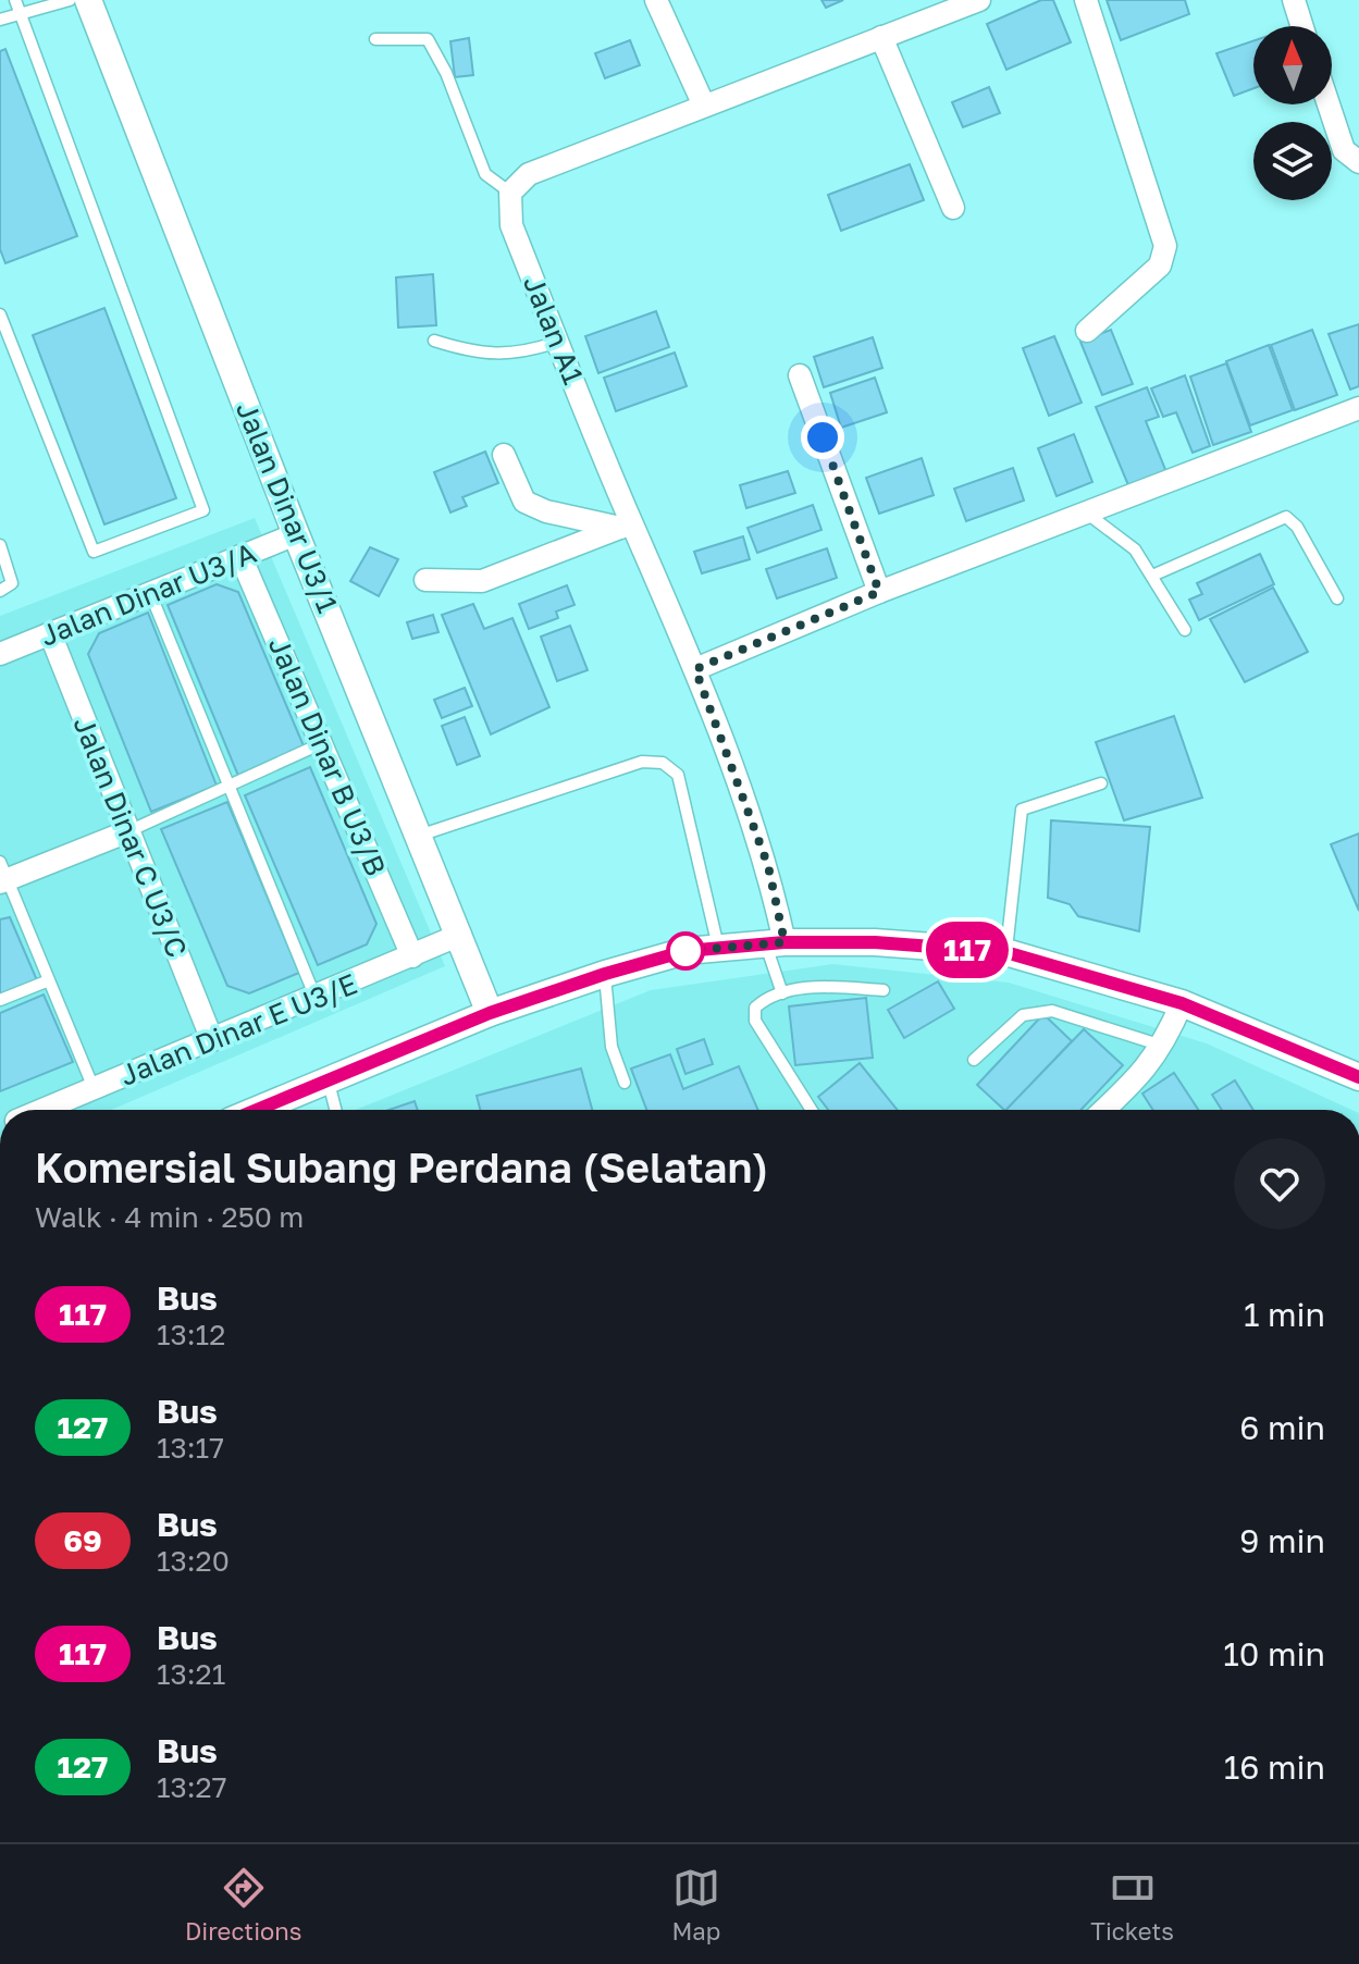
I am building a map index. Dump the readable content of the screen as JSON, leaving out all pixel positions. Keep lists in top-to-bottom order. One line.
{"streets":{"street":["Jalan A1","Jalan Dinar U3/1","Jalan Dinar U3/A","Jalan Dinar B U3/B","Jalan Dinar C U3/C","Jalan Dinar E U3/E"]},"crossings":[["Jalan Dinar U3/1","Jalan Dinar U3/A"],["Jalan Dinar U3/1","Jalan Dinar E U3/E"],["Jalan Dinar U3/A","Jalan Dinar B U3/B"],["Jalan Dinar U3/A","Jalan Dinar C U3/C"],["Jalan Dinar B U3/B","Jalan Dinar E U3/E"],["Jalan Dinar C U3/C","Jalan Dinar E U3/E"]],"lines":["bus line 117"],"north":"top","page":{"on_map":"117","heading":["Komersial Subang Perdana (Selatan)","Walk · 4 min · 250 m"],"list":[{"mark":"117","name":"Bus","note":"13:12","value":"1 min"},{"mark":"127","name":"Bus","note":"13:17","value":"6 min"},{"mark":"69","name":"Bus","note":"13:20","value":"9 min"},{"mark":"117","name":"Bus","note":"13:21","value":"10 min"},{"mark":"127","name":"Bus","note":"13:27","value":"16 min"}],"tabs":["Directions","Map","Tickets"]}}
